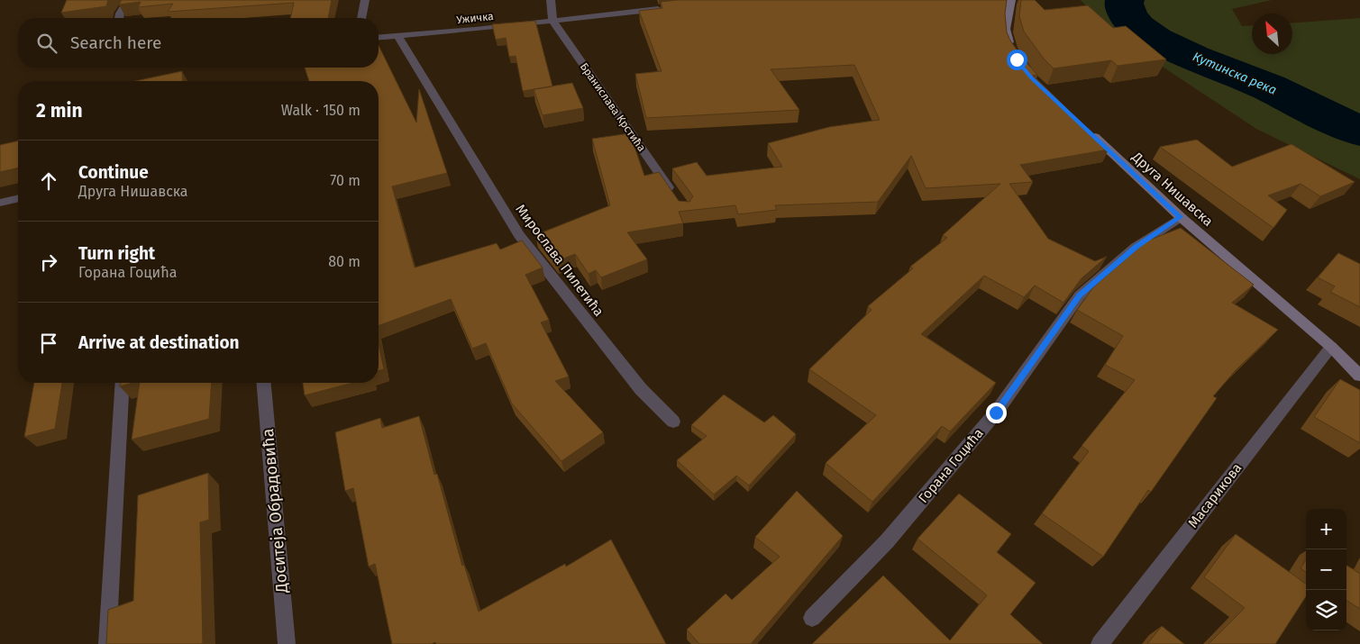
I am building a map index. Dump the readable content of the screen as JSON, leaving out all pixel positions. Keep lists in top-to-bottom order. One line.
{"streets":{"street":["Ужичка","Бранислава Крстића","Друга Нишавска","Мирослава Пилетића","Горана Гоцића","Масарикова","Доситеја Обрадовића"]},"crossings":[["Ужичка","Бранислава Крстића"],["Ужичка","Мирослава Пилетића"],["Друга Нишавска","Горана Гоцића"],["Друга Нишавска","Масарикова"]],"water":["Кутинска река"],"north":"top left","page":{"search":"Search here","heading":["2 min","Walk · 150 m"],"list":[["Continue","Друга Нишавска","70 m"],["Turn right","Горана Гоцића","80 m"],"Arrive at destination"],"map_buttons":["+","−"]}}
